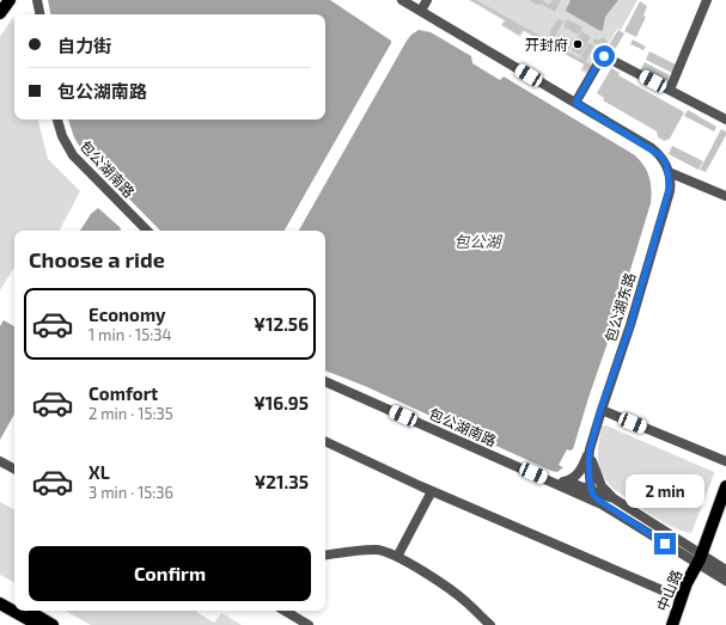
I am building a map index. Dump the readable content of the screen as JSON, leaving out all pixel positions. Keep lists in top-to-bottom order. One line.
{"streets":{"main road":["中山路"],"street":["包公湖南路","包公湖东路"]},"crossings":[["包公湖南路","包公湖东路"]],"water":["包公湖"],"places":["开封府"],"page":{"banner":["自力街","包公湖南路"],"heading":"Choose a ride","list":[{"name":"Economy","note":"1 min · 15:34","value":"¥12.56"},{"name":"Comfort","note":"2 min · 15:35","value":"¥16.95"},{"name":"XL","note":"3 min · 15:36","value":"¥21.35"}],"bubble":"2 min","buttons":"Confirm"}}
